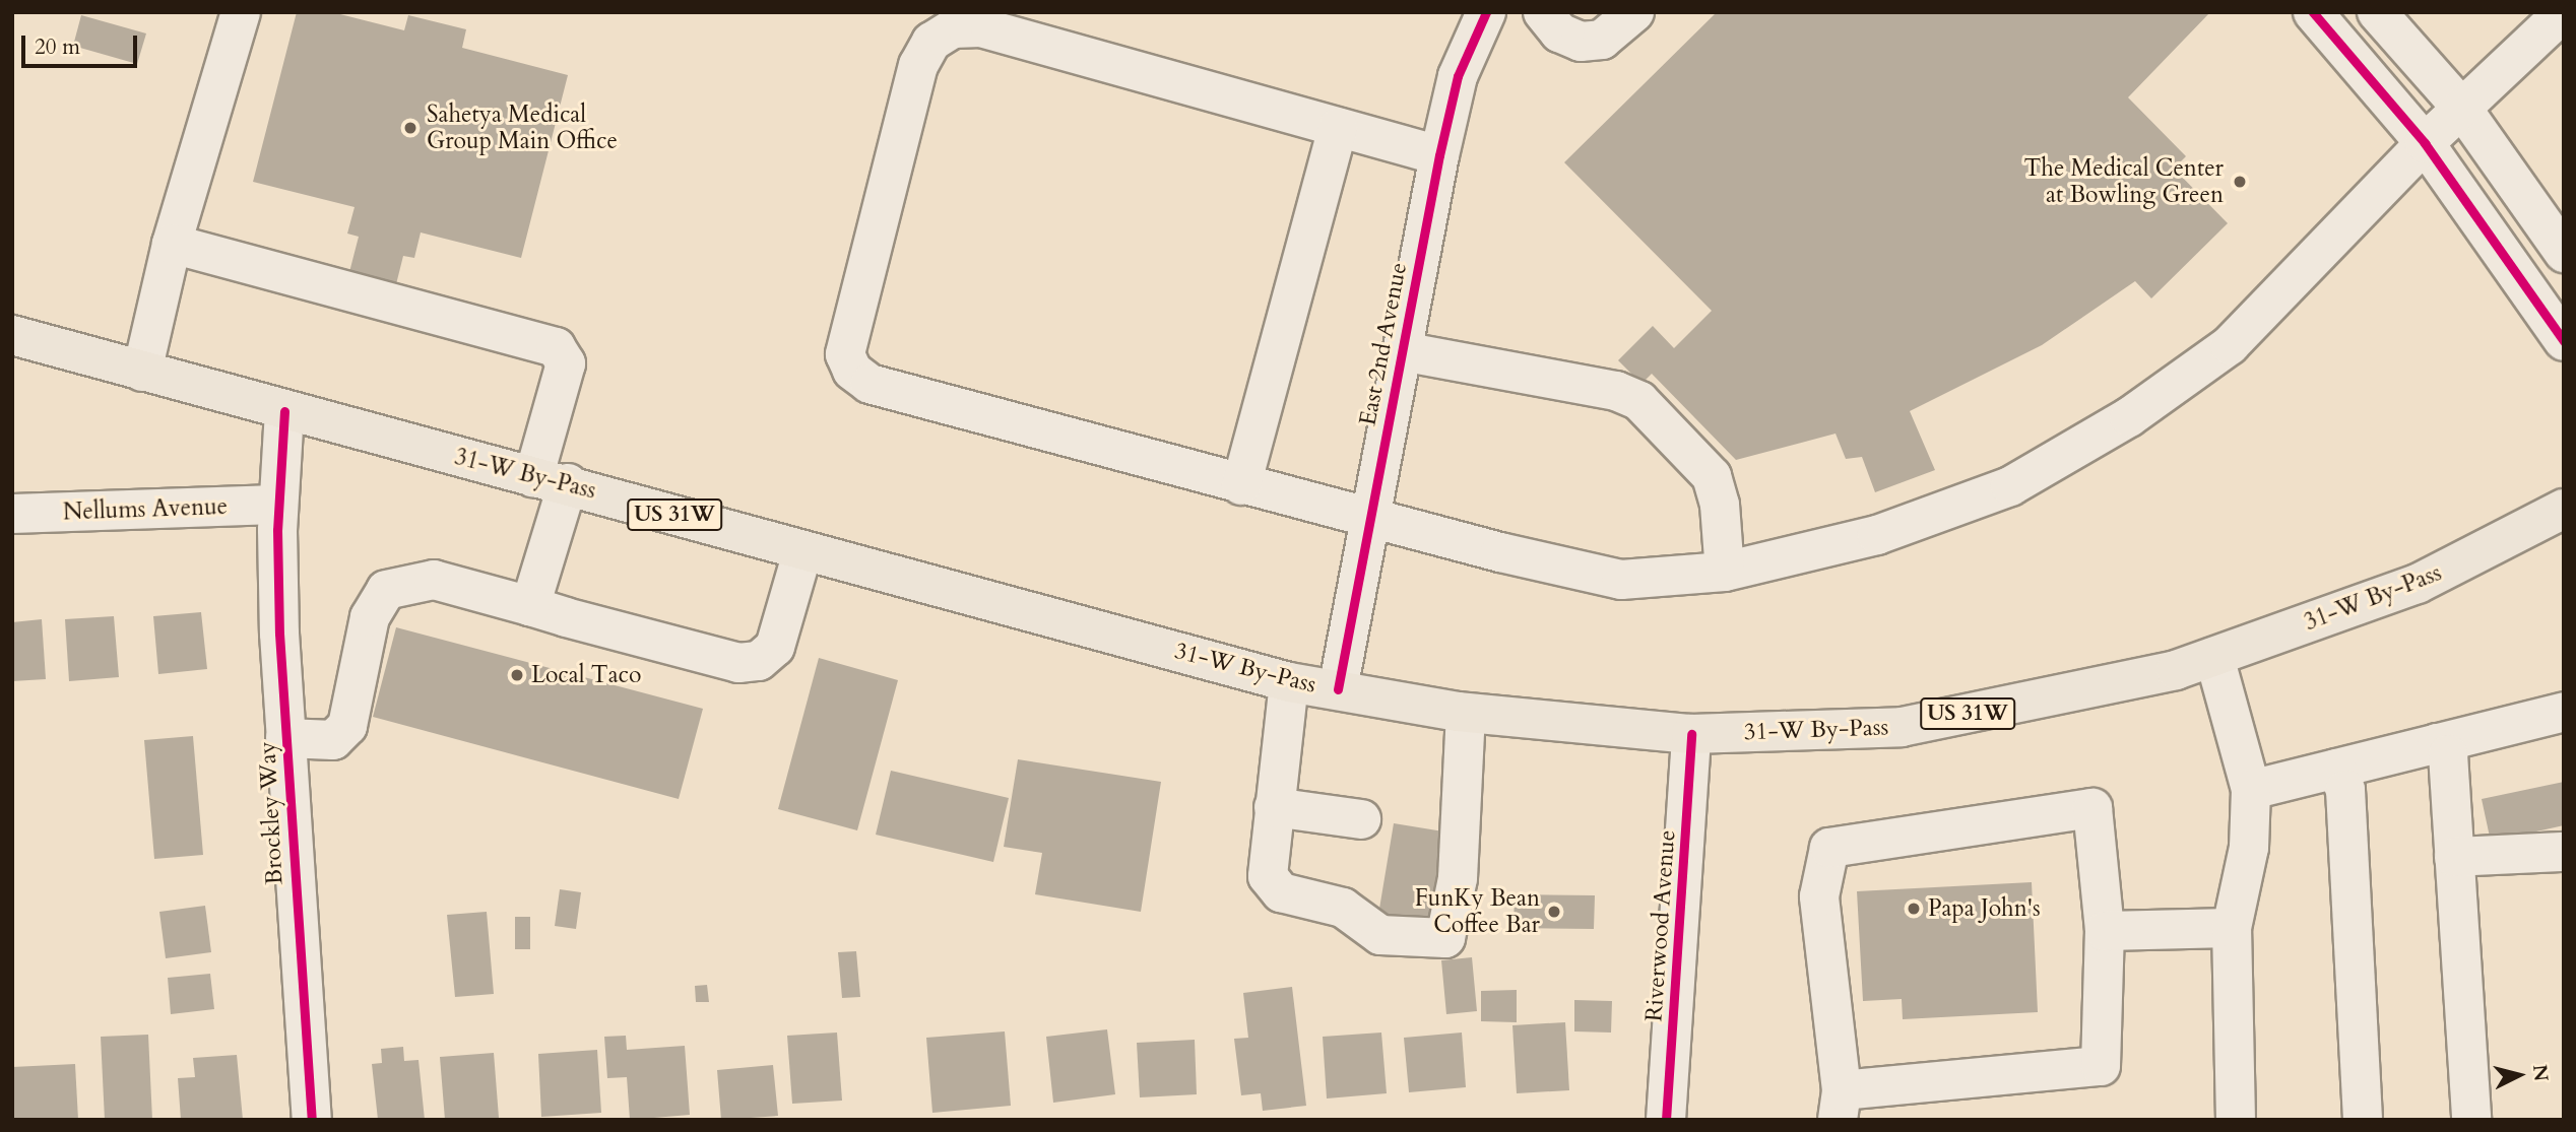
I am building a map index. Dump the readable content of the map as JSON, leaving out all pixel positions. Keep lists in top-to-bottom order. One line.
{"streets":{"main road":["31-W By-Pass","US 31W"],"street":["East 2nd Avenue","Nellums Avenue","Brockley Way","Riverwood Avenue"]},"crossings":[["East 2nd Avenue","31-W By-Pass"],["31-W By-Pass","Brockley Way"],["31-W By-Pass","Riverwood Avenue"],["Nellums Avenue","Brockley Way"]],"places":["Sahetya Medical Group Main Office","The Medical Center at Bowling Green","Local Taco","Papa John's","FunKy Bean Coffee Bar"],"scale_bar":"20 m","north":"right"}
